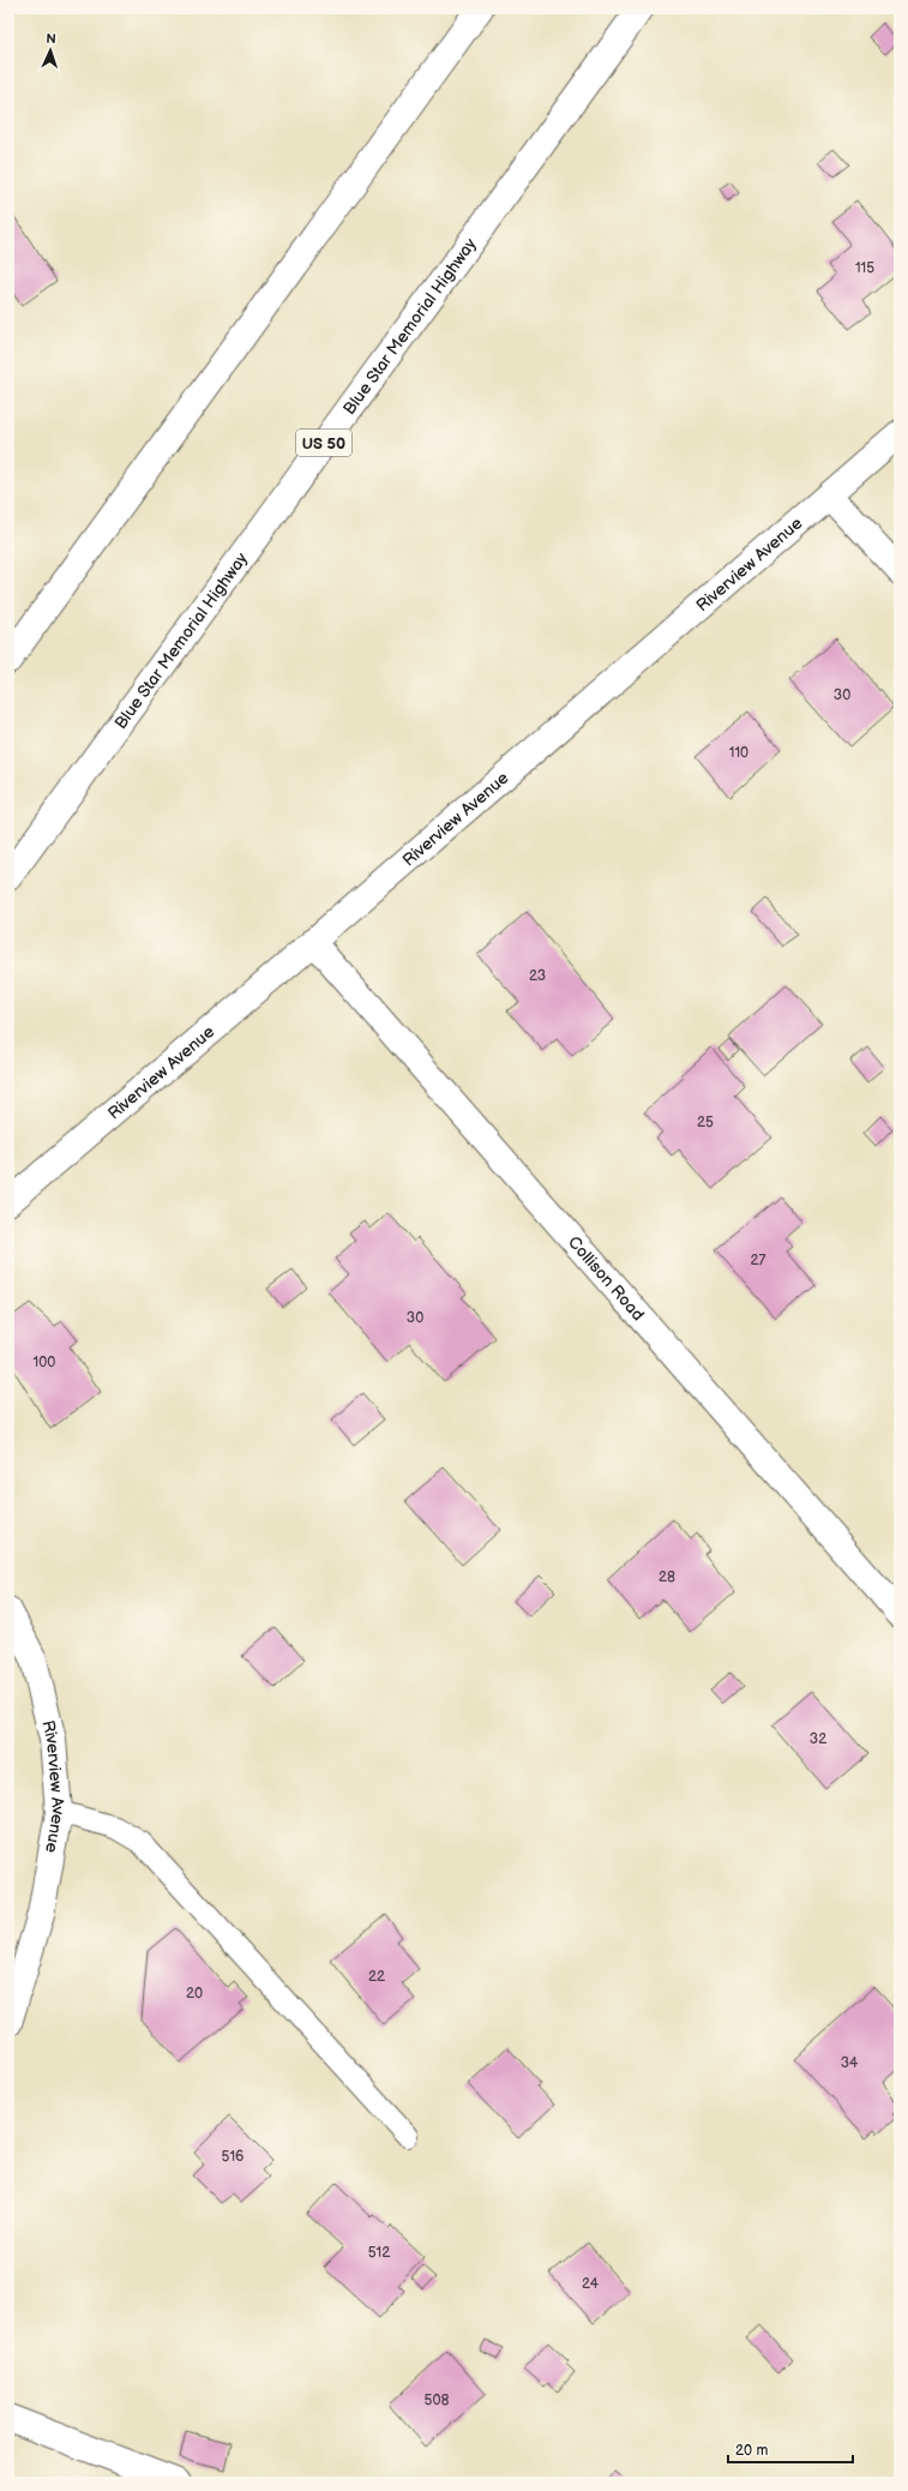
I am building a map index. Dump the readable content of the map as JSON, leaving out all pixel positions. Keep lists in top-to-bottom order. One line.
{"streets":{"main road":["Blue Star Memorial Highway","US 50","Riverview Avenue","Collison Road"]},"crossings":[["Riverview Avenue","Collison Road"]],"house_numbers":["115","30","110","23","25","27","30","100","28","32","22","20","34","516","512","24","508"],"scale_bar":"20 m","north":"top"}
